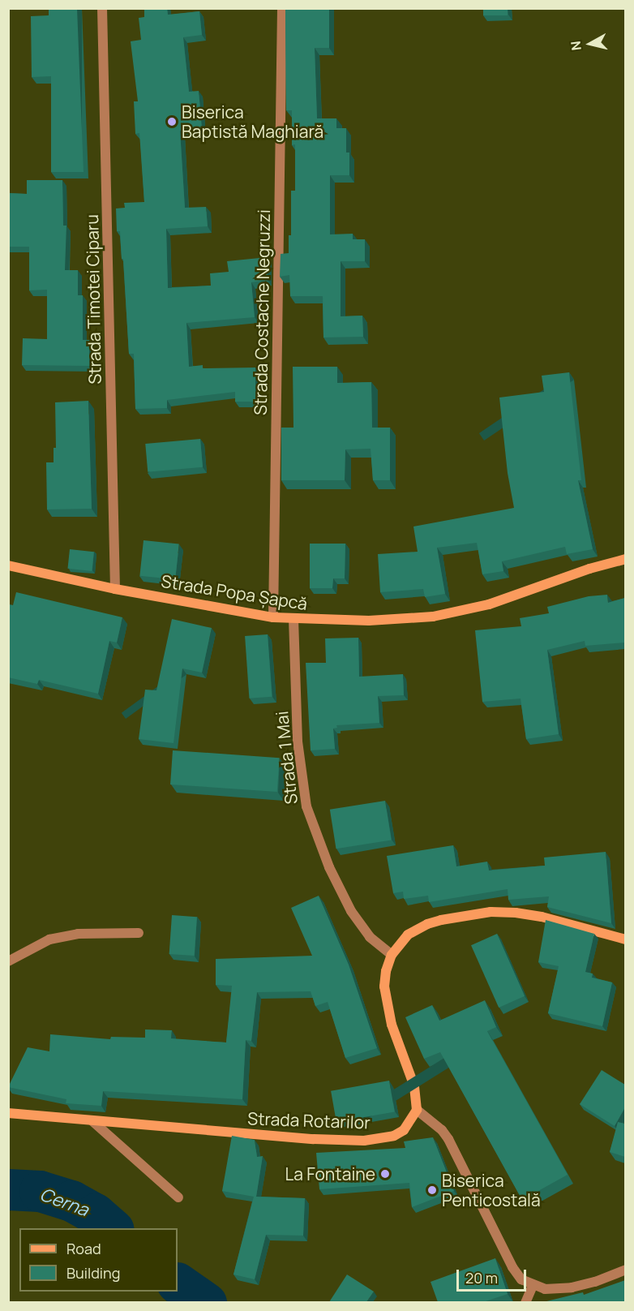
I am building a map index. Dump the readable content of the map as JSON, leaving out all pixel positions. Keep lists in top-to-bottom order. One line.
{"streets":{"street":["Strada Timotei Ciparu","Strada Costache Negruzzi","Strada Popa Șapcă","Strada 1 Mai","Strada Rotarilor"]},"crossings":[["Strada Timotei Ciparu","Strada Popa Șapcă"],["Strada Costache Negruzzi","Strada Popa Șapcă"],["Strada Popa Șapcă","Strada 1 Mai"]],"water":["Cerna"],"places":["Biserica Baptistă Maghiară","La Fontaine","Biserica Penticostală"],"legend":["Road","Building"],"scale_bar":"20 m","north":"left"}
